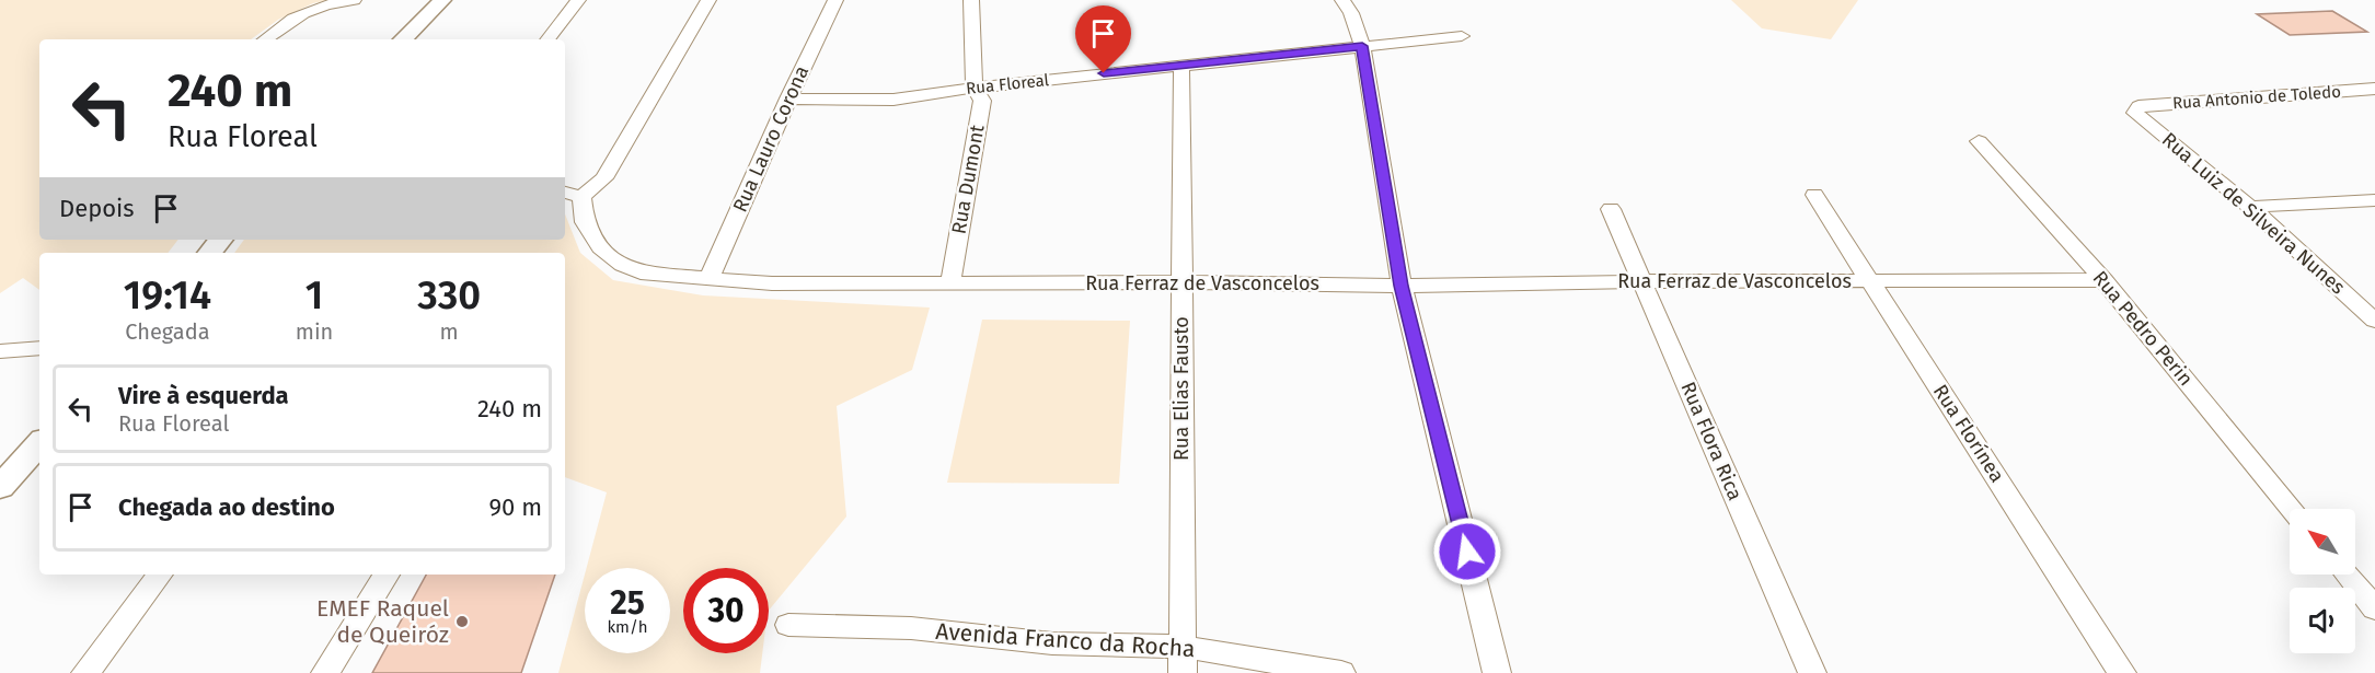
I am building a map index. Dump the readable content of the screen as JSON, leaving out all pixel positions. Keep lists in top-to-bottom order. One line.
{"streets":{"street":["Rua Floreal","Rua Antonio de Toledo","Rua Lauro Corona","Rua Dumont","Rua Luiz de Silveira Nunes","Rua Ferraz de Vasconcelos","Rua Pedro Perin","Rua Elias Fausto","Rua Florínea","Rua Flora Rica","Avenida Franco da Rocha"]},"crossings":[["Rua Floreal","Rua Lauro Corona"],["Rua Floreal","Rua Dumont"],["Rua Floreal","Rua Elias Fausto"],["Rua Antonio de Toledo","Rua Luiz de Silveira Nunes"],["Rua Lauro Corona","Rua Ferraz de Vasconcelos"],["Rua Dumont","Rua Ferraz de Vasconcelos"],["Rua Ferraz de Vasconcelos","Rua Pedro Perin"],["Rua Ferraz de Vasconcelos","Rua Elias Fausto"],["Rua Ferraz de Vasconcelos","Rua Florínea"],["Rua Ferraz de Vasconcelos","Rua Flora Rica"],["Rua Elias Fausto","Avenida Franco da Rocha"]],"places":["EMEF Raquel de Queiróz"],"north":"top left","page":{"turn":["240 m","Rua Floreal"],"then":"Depois","eta":["19:14","Chegada","1","min","330","m"],"list":[{"name":"Vire à esquerda","note":"Rua Floreal","value":"240 m"},{"name":"Chegada ao destino","value":"90 m"}],"speed":"25 km/h","limit":"30"}}
